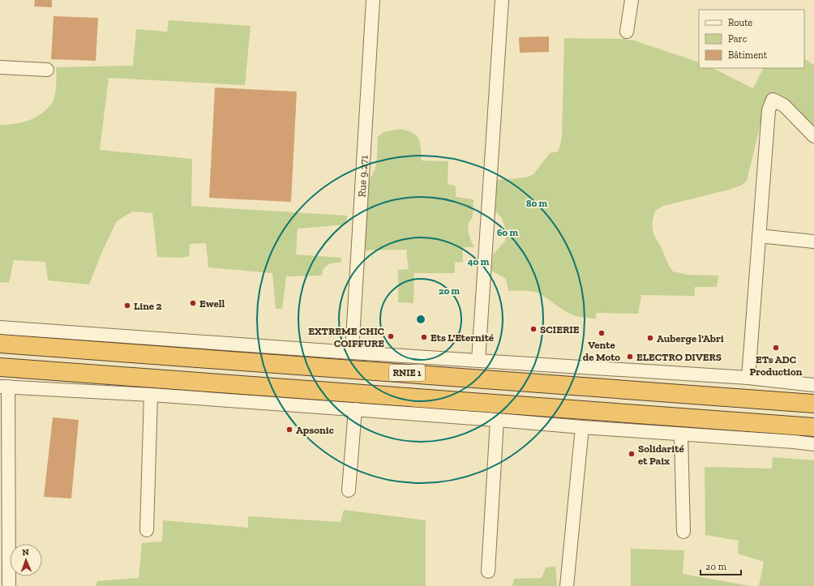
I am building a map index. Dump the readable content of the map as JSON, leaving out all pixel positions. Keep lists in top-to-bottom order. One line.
{"streets":{"highway":["RNIE 1"],"street":["Rue 9.271"]},"places":["Ewell","Line 2","SCIERIE","Vente de Moto","EXTREME CHIC COIFFURE","Ets L'Eternité","Auberge l'Abri","ETs ADC Production","ELECTRO DIVERS","Apsonic","Solidarité et Paix"],"legend":["Route","Parc","Bâtiment"],"scale_bar":"20 m","north":"top","rings":["80 m","60 m","40 m","20 m"]}
